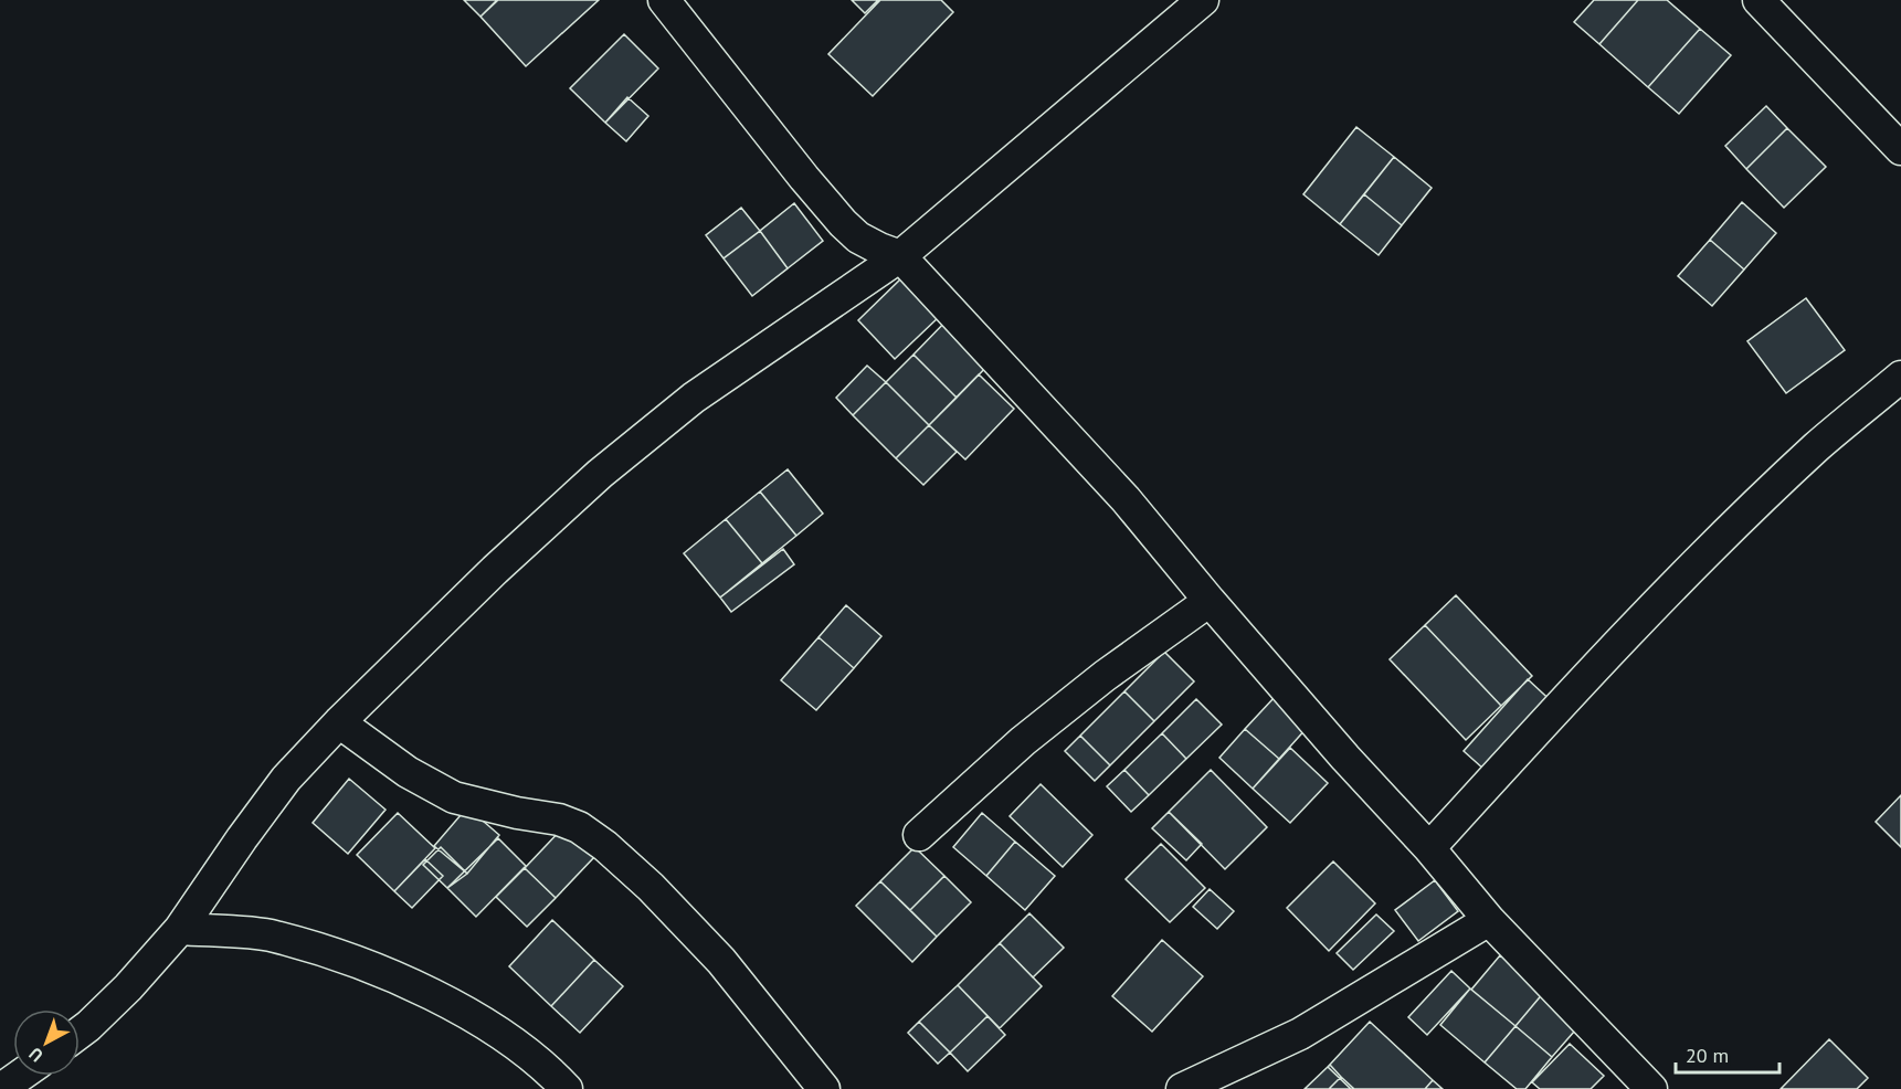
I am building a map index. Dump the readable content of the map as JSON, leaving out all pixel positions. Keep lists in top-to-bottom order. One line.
{"scale_bar":"20 m","north":"bottom left"}
